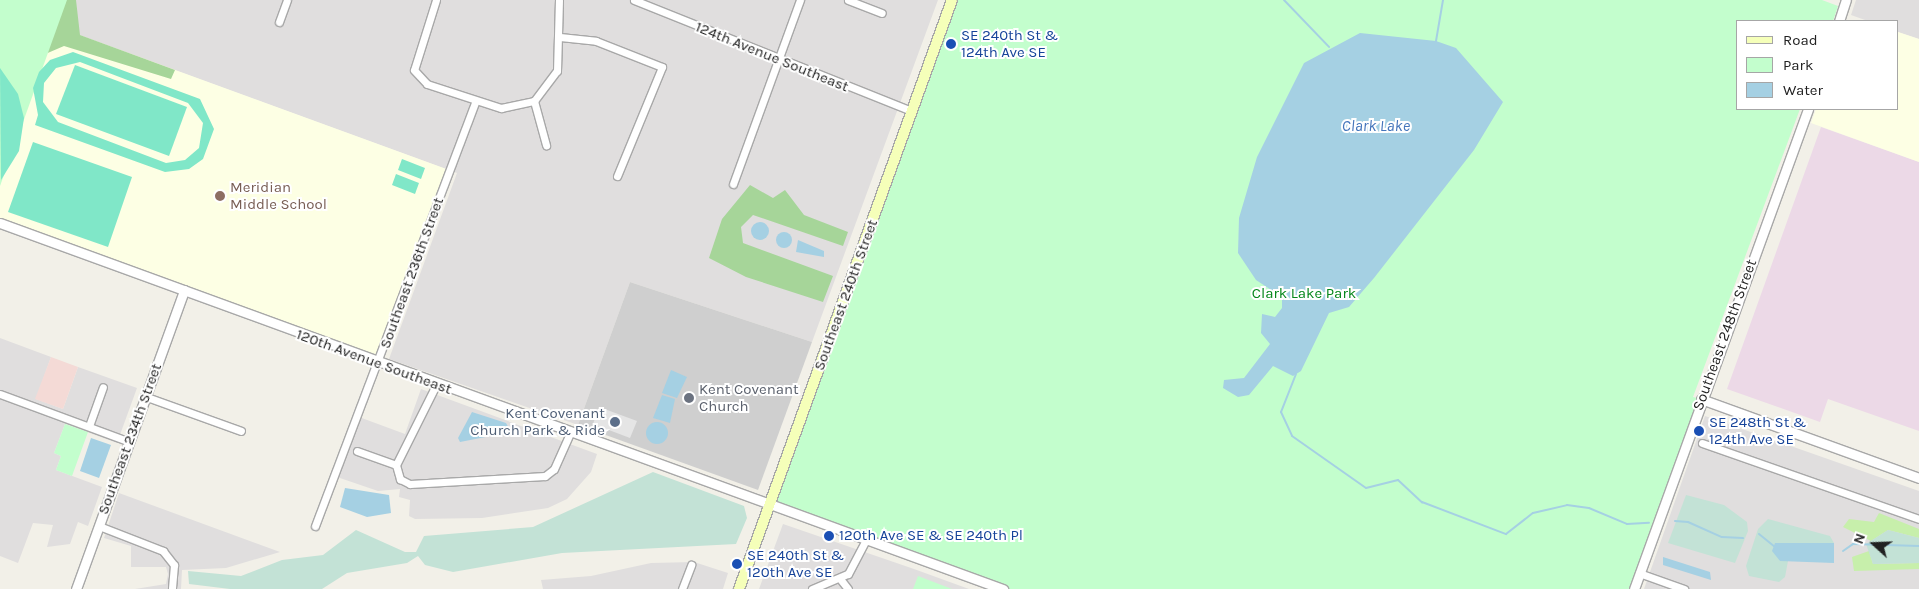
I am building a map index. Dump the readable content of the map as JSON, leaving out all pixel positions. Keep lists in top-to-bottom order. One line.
{"streets":{"main road":["Southeast 240th Street"],"street":["124th Avenue Southeast","Southeast 236th Street","Southeast 248th Street","120th Avenue Southeast","Southeast 234th Street"]},"crossings":[["124th Avenue Southeast","Southeast 240th Street"],["Southeast 236th Street","120th Avenue Southeast"],["Southeast 240th Street","120th Avenue Southeast"],["120th Avenue Southeast","Southeast 234th Street"]],"water":["Clark Lake"],"parks":["Clark Lake Park"],"places":["SE 240th St & 124th Ave SE","Meridian Middle School","Kent Covenant Church","Kent Covenant Church Park & Ride","SE 248th St & 124th Ave SE","120th Ave SE & SE 240th Pl","SE 240th St & 120th Ave SE"],"legend":["Road","Park","Water"],"north":"left"}
